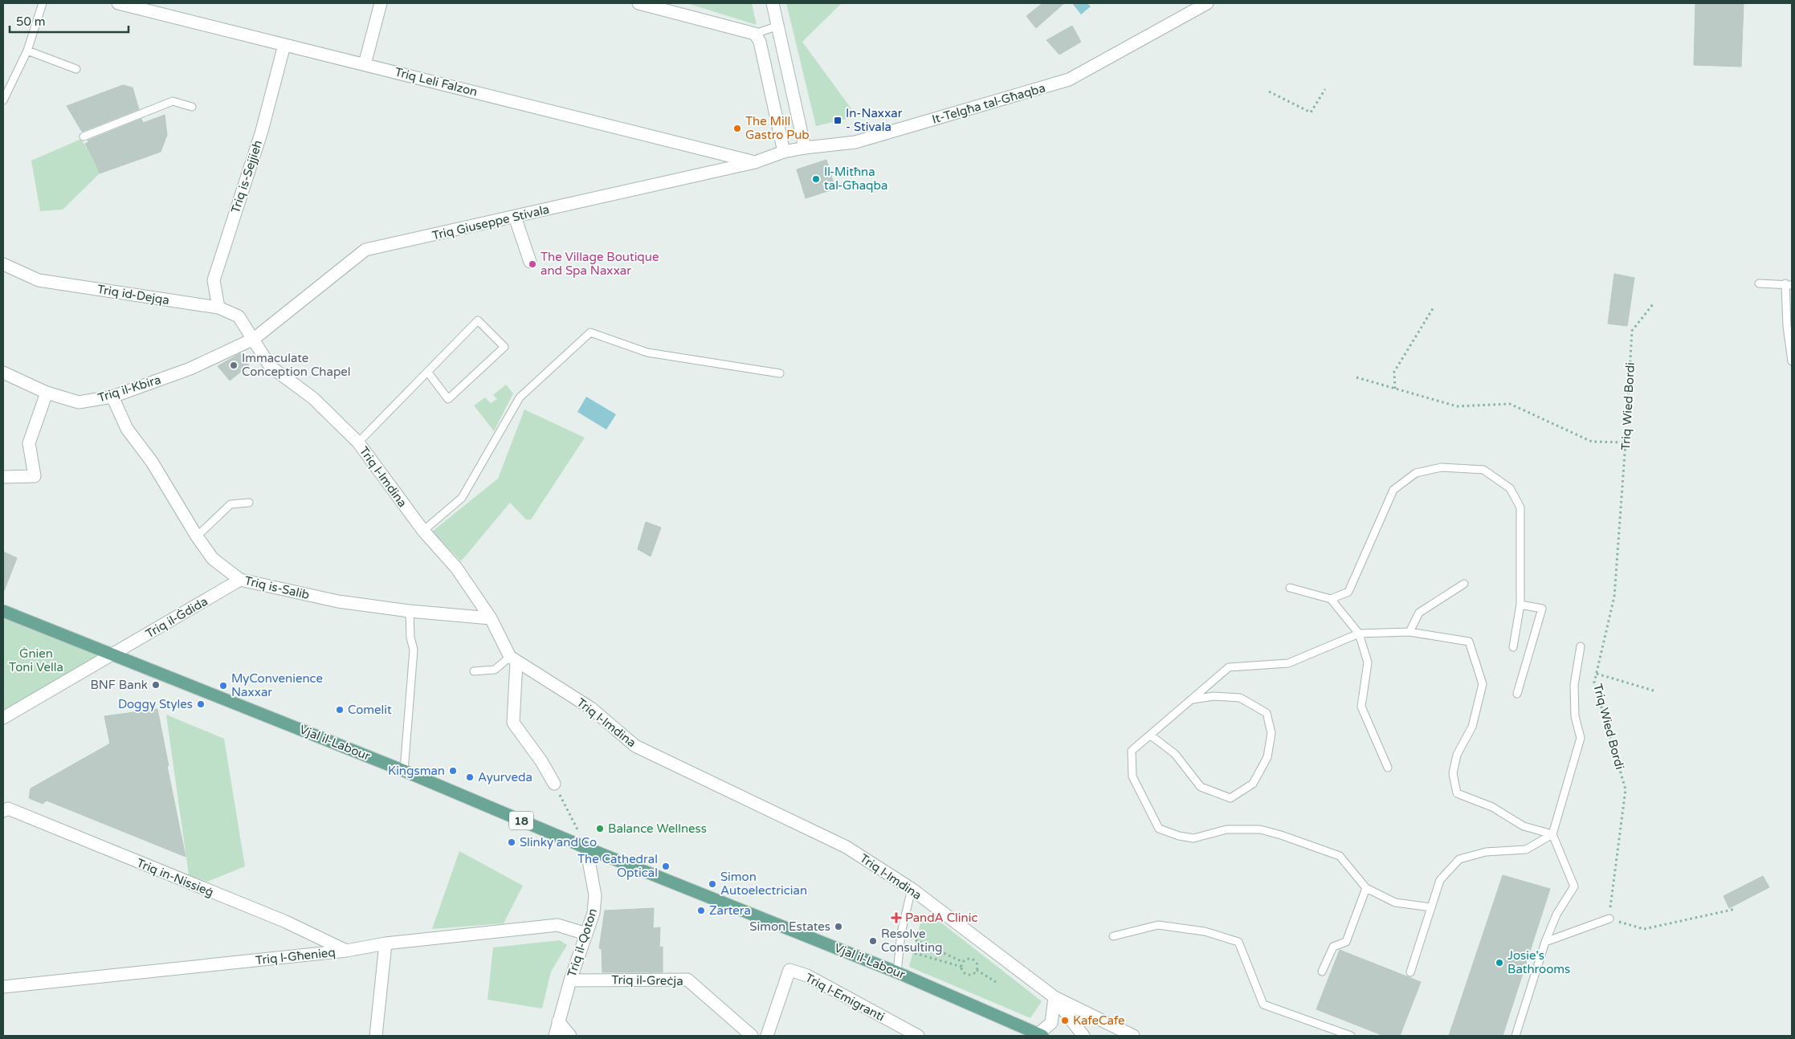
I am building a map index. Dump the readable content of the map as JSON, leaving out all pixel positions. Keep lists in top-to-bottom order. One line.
{"streets":{"main road":["Vjal il-Labour","18"],"street":["Triq Leli Falzon","It-Telgħa tal-Għaqba","Triq is-Sejjieh","Triq Giuseppe Stivala","Triq id-Dejqa","Triq il-Kbira","Triq l-Imdina","Triq is-Salib","Triq il-Ġdida","Triq in-Nissieġ","Triq il-Qoton","Triq l-Għenieq","Triq il-Greċja","Triq l-Emigranti"],"path":["Triq Wied Bordi"]},"crossings":[["Triq Leli Falzon","It-Telgħa tal-Għaqba"],["Triq Leli Falzon","Triq is-Sejjieh"],["Triq Leli Falzon","Triq Giuseppe Stivala"],["It-Telgħa tal-Għaqba","Triq Giuseppe Stivala"],["Triq is-Sejjieh","Triq id-Dejqa"],["Triq Giuseppe Stivala","Triq id-Dejqa"],["Triq Giuseppe Stivala","Triq il-Kbira"],["Triq Giuseppe Stivala","Triq l-Imdina"],["Triq id-Dejqa","Triq il-Kbira"],["Triq id-Dejqa","Triq l-Imdina"],["Triq il-Kbira","Triq l-Imdina"],["Triq il-Kbira","Triq is-Salib"],["Triq l-Imdina","Triq is-Salib"],["Triq is-Salib","Triq il-Ġdida"],["Triq il-Ġdida","Vjal il-Labour"],["Vjal il-Labour","Triq il-Qoton"],["Triq in-Nissieġ","Triq l-Għenieq"],["Triq il-Qoton","Triq l-Għenieq"],["Triq il-Qoton","Triq il-Greċja"]],"parks":["Ġnien Toni Vella"],"places":{"transit":["In-Naxxar - Stivala"],"other":["The Mill Gastro Pub","Il-Mitħna tal-Għaqba","The Village Boutique and Spa Naxxar","Immaculate Conception Chapel","BNF Bank","MyConvenience Naxxar","Doggy Styles","Comelit","Kingsman","Ayurveda","Balance Wellness","Slinky and Co","The Cathedral Optical","Simon Autoelectrician","Zartera","Simon Estates","Resolve Consulting","Josie's Bathrooms","KafeCafe"],"health":["PandA Clinic"]},"scale_bar":"50 m"}
